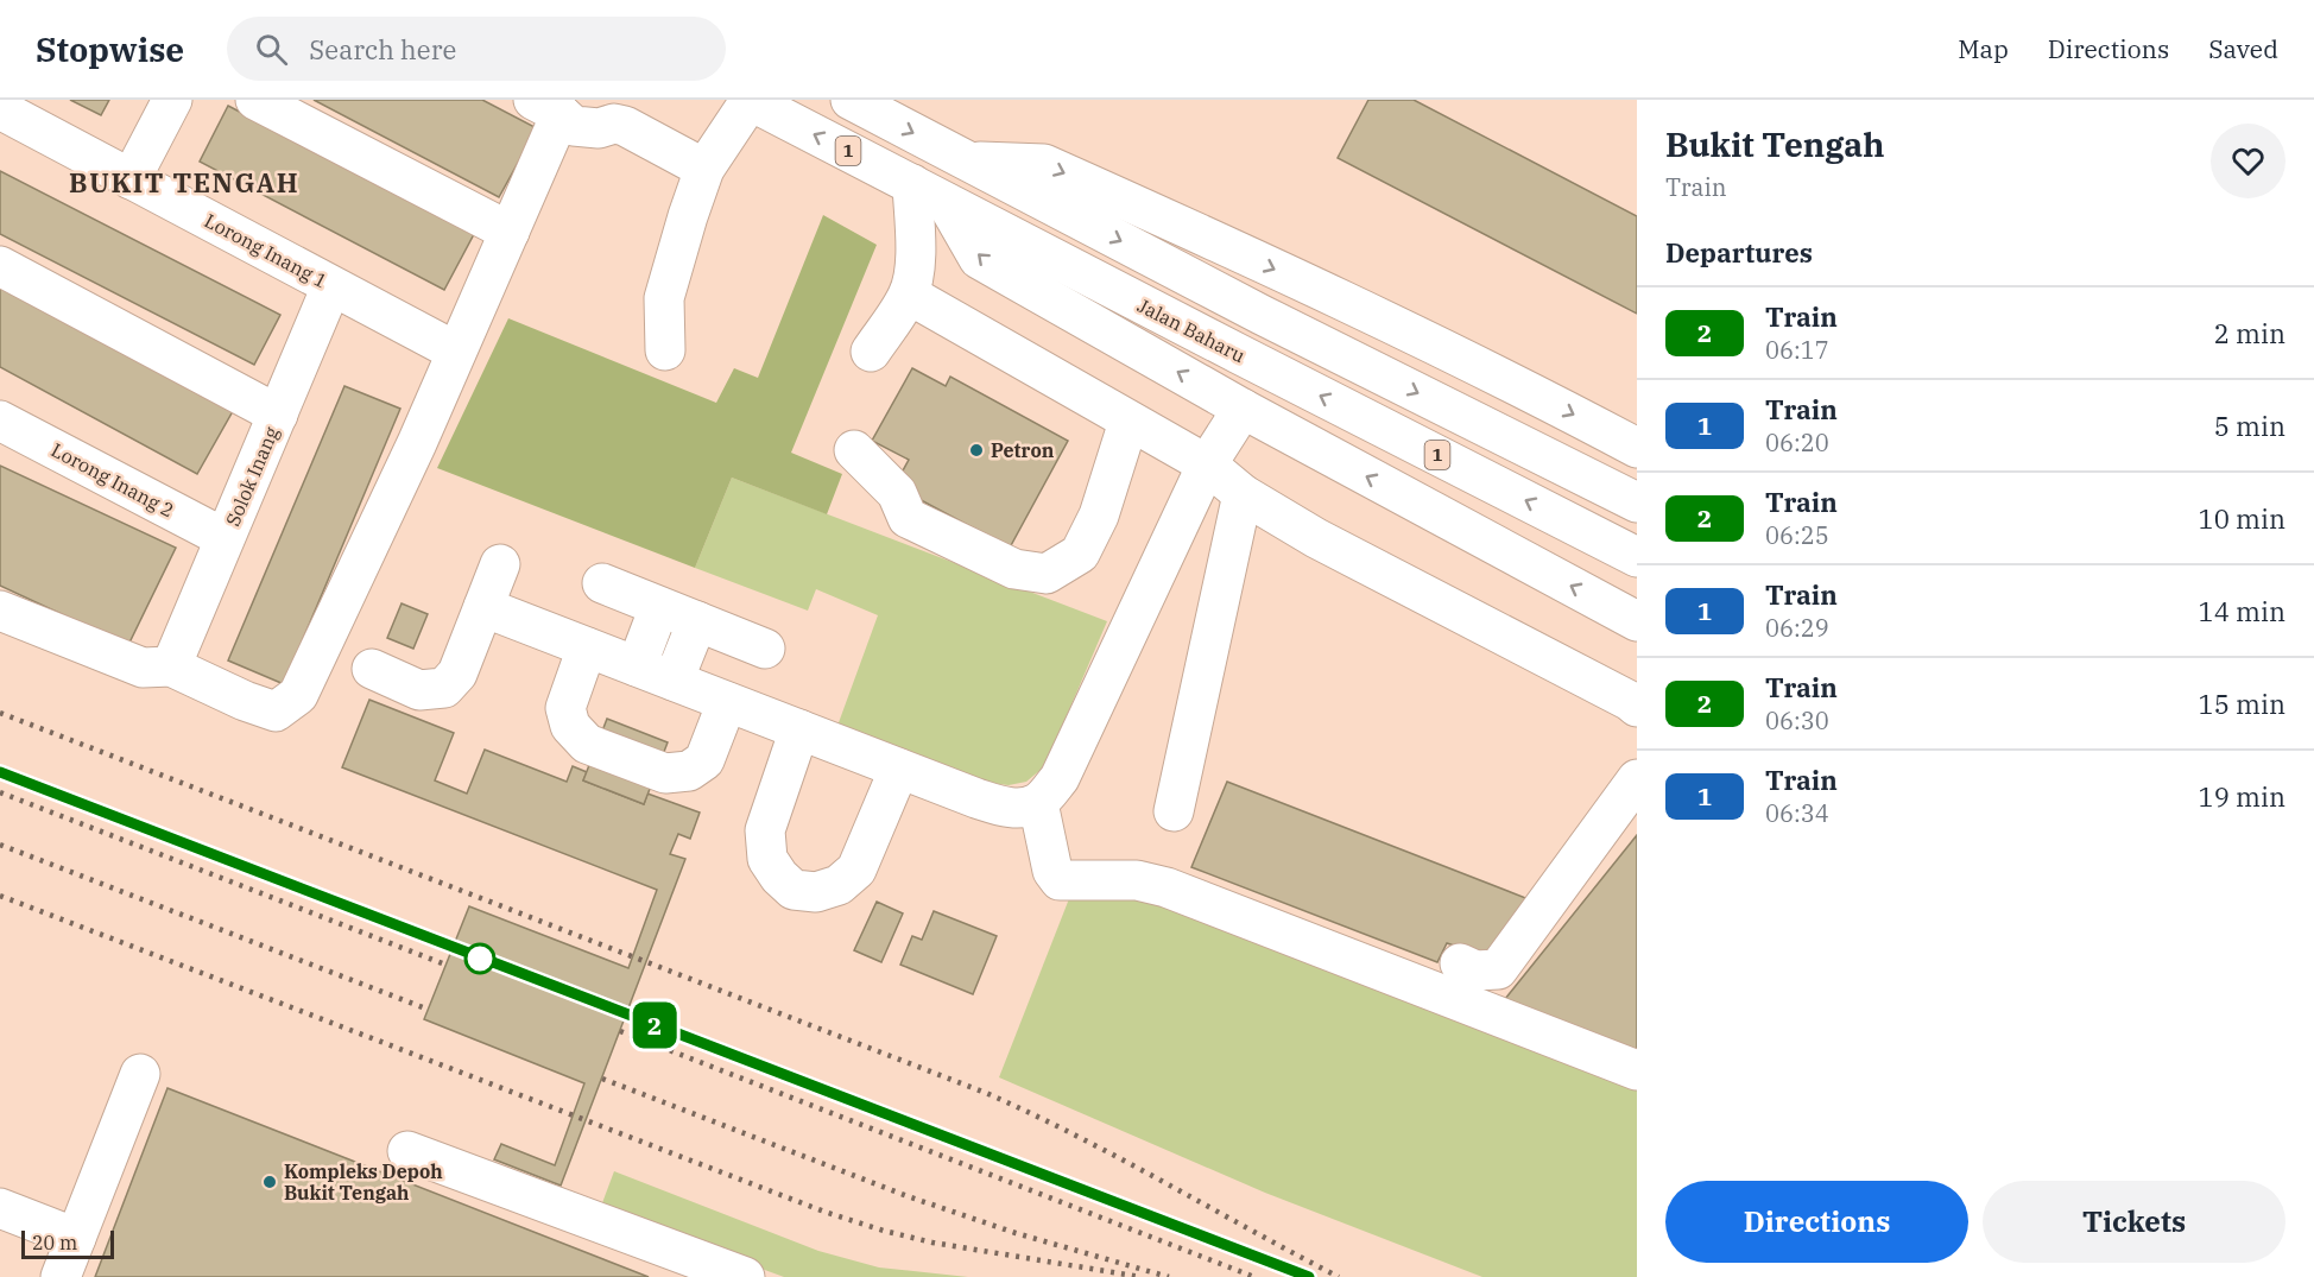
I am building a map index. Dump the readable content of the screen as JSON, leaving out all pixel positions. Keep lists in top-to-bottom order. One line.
{"streets":{"main road":["1","Lorong Inang 1","Jalan Baharu","Solok Inang","Lorong Inang 2"]},"crossings":[["Lorong Inang 1","Solok Inang"],["Solok Inang","Lorong Inang 2"]],"districts":["BUKIT TENGAH"],"places":["Petron","Kompleks Depoh Bukit Tengah"],"scale_bar":"20 m","page":{"header":"Stopwise","search":"Search here","nav":["Map","Directions","Saved"],"on_map":"2","heading":[["Bukit Tengah","Train"],"Departures"],"list":[{"mark":"2","name":"Train","note":"06:17","value":"2 min"},{"mark":"1","name":"Train","note":"06:20","value":"5 min"},{"mark":"2","name":"Train","note":"06:25","value":"10 min"},{"mark":"1","name":"Train","note":"06:29","value":"14 min"},{"mark":"2","name":"Train","note":"06:30","value":"15 min"},{"mark":"1","name":"Train","note":"06:34","value":"19 min"}],"buttons":["Directions","Tickets"],"scale":"20 m"}}
